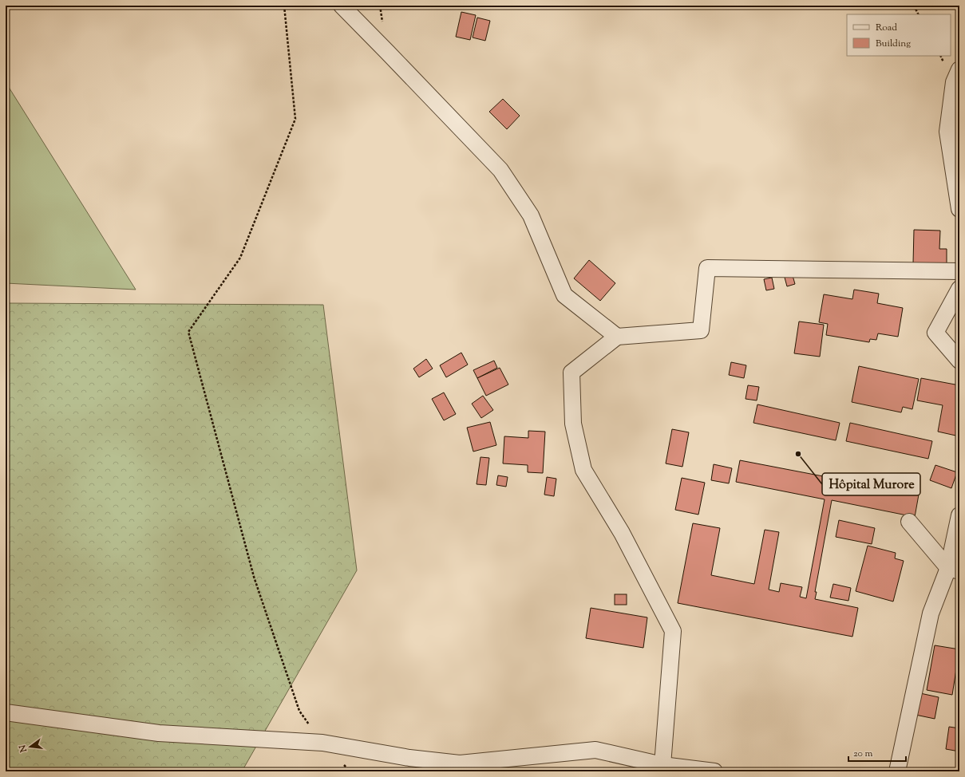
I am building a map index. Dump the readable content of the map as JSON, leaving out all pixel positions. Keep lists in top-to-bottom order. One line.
{"places":["Hôpital Murore"],"legend":["Road","Building"],"scale_bar":"20 m","north":"left"}
